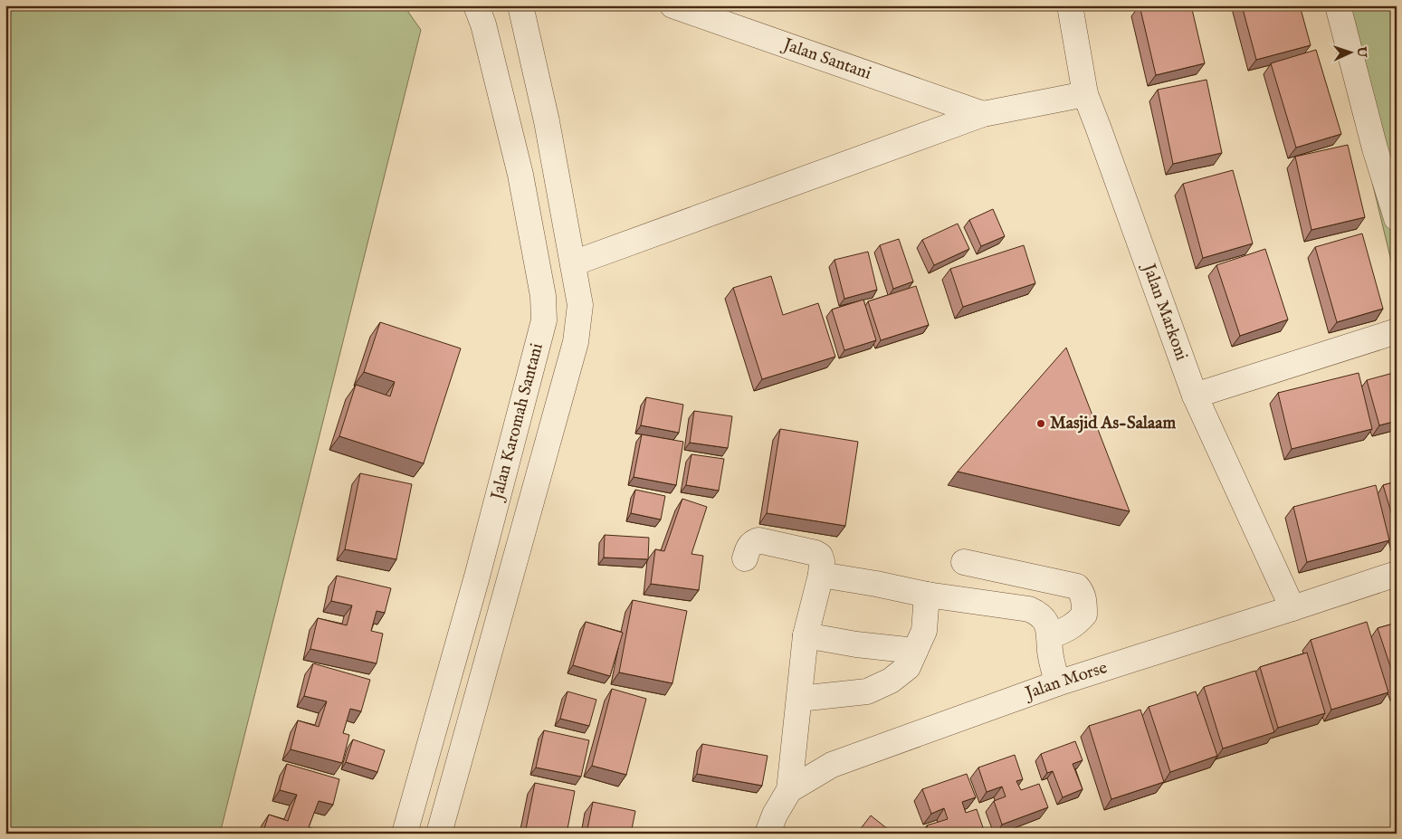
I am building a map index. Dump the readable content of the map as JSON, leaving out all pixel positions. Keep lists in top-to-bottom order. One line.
{"streets":{"street":["Jalan Santani","Jalan Markoni","Jalan Karomah Santani","Jalan Morse"]},"crossings":[["Jalan Markoni","Jalan Morse"]],"places":["Masjid As-Salaam"],"north":"right"}
